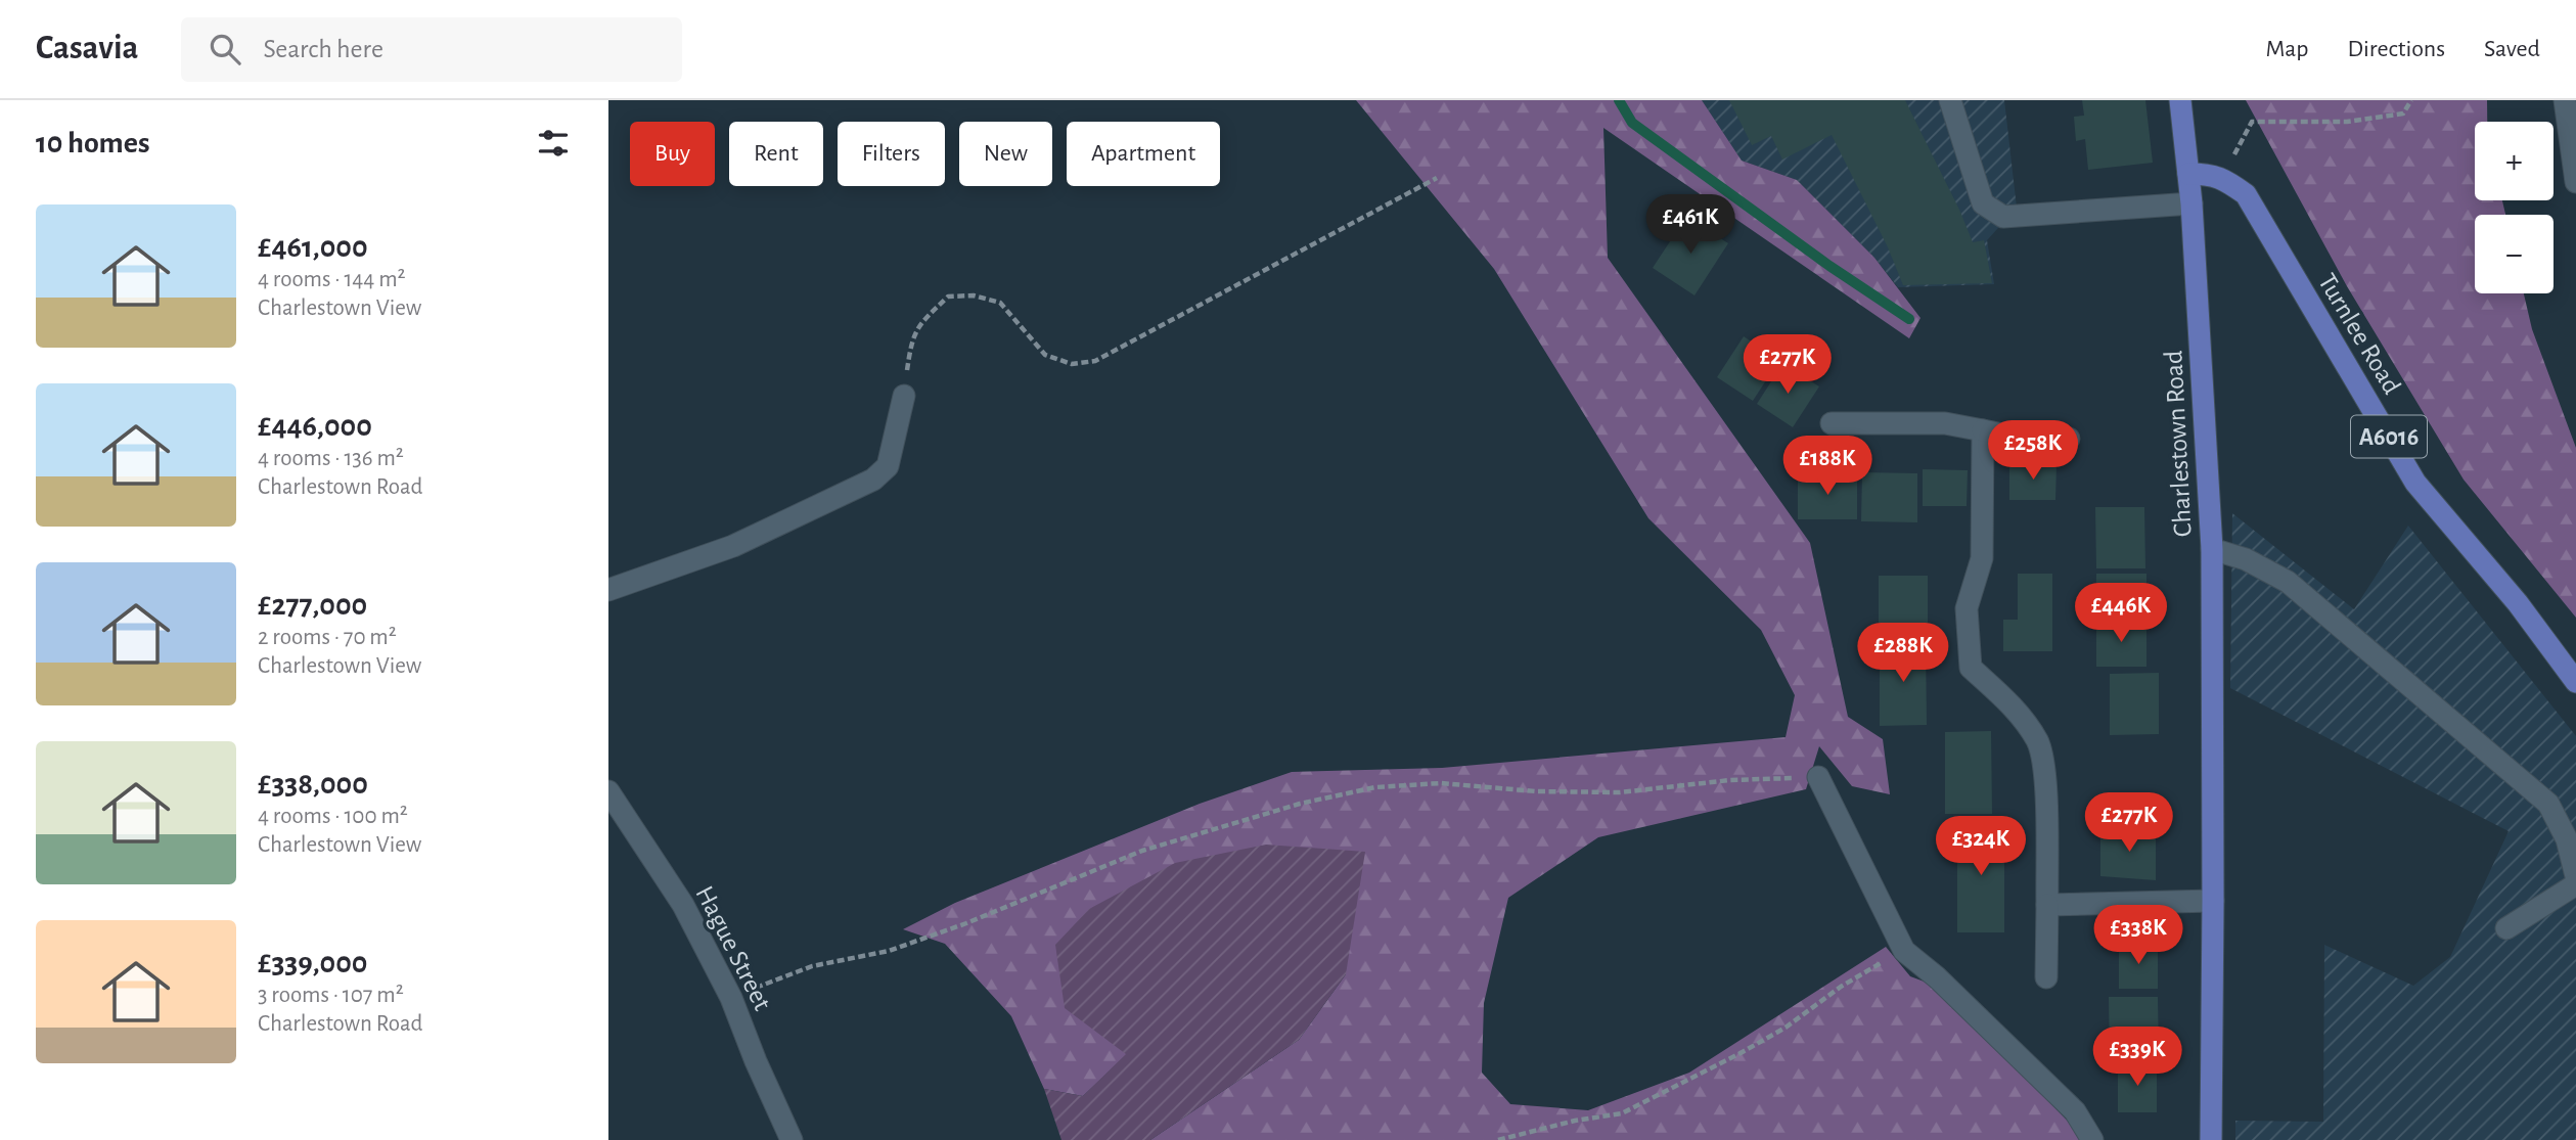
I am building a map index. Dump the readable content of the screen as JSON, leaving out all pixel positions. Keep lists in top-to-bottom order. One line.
{"streets":{"main road":["Turnlee Road","A6016","Charlestown Road"],"street":["Hague Street"]},"page":{"header":"Casavia","search":"Search here","nav":["Map","Directions","Saved"],"heading":"10 homes","map_buttons":["+","−"],"chip":["Buy","Rent","Filters","New","Apartment"],"list":[{"name":"£461,000","note":"4 rooms · 144 m² · Charlestown View"},{"name":"£446,000","note":"4 rooms · 136 m² · Charlestown Road"},{"name":"£277,000","note":"2 rooms · 70 m² · Charlestown View"},{"name":"£338,000","note":"4 rooms · 100 m² · Charlestown View"},{"name":"£339,000","note":"3 rooms · 107 m² · Charlestown Road"}],"price":["£461K","£277K","£258K","£188K","£446K","£288K","£277K","£324K","£338K","£339K"]}}
